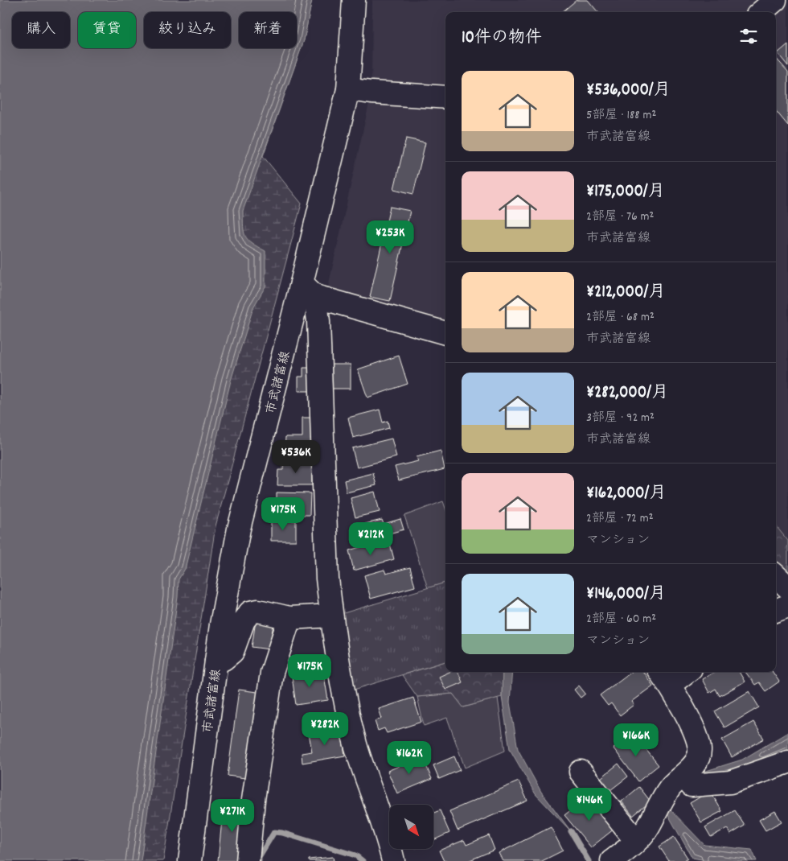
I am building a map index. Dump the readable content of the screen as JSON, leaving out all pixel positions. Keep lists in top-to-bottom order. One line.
{"streets":{"street":["市武諸富線"]},"north":"bottom right","page":{"chip":["購入","賃貸","絞り込み","新着"],"heading":"10件の物件","list":[{"name":"¥536,000/月","note":"5部屋 · 188 m² · 市武諸富線"},{"name":"¥175,000/月","note":"2部屋 · 76 m² · 市武諸富線"},{"name":"¥212,000/月","note":"2部屋 · 68 m² · 市武諸富線"},{"name":"¥282,000/月","note":"3部屋 · 92 m² · 市武諸富線"},{"name":"¥162,000/月","note":"2部屋 · 72 m² · マンション"},{"name":"¥146,000/月","note":"2部屋 · 60 m² · マンション"}],"price":["¥253K","¥536K","¥175K","¥212K","¥175K","¥282K","¥166K","¥162K","¥146K","¥271K"]}}
